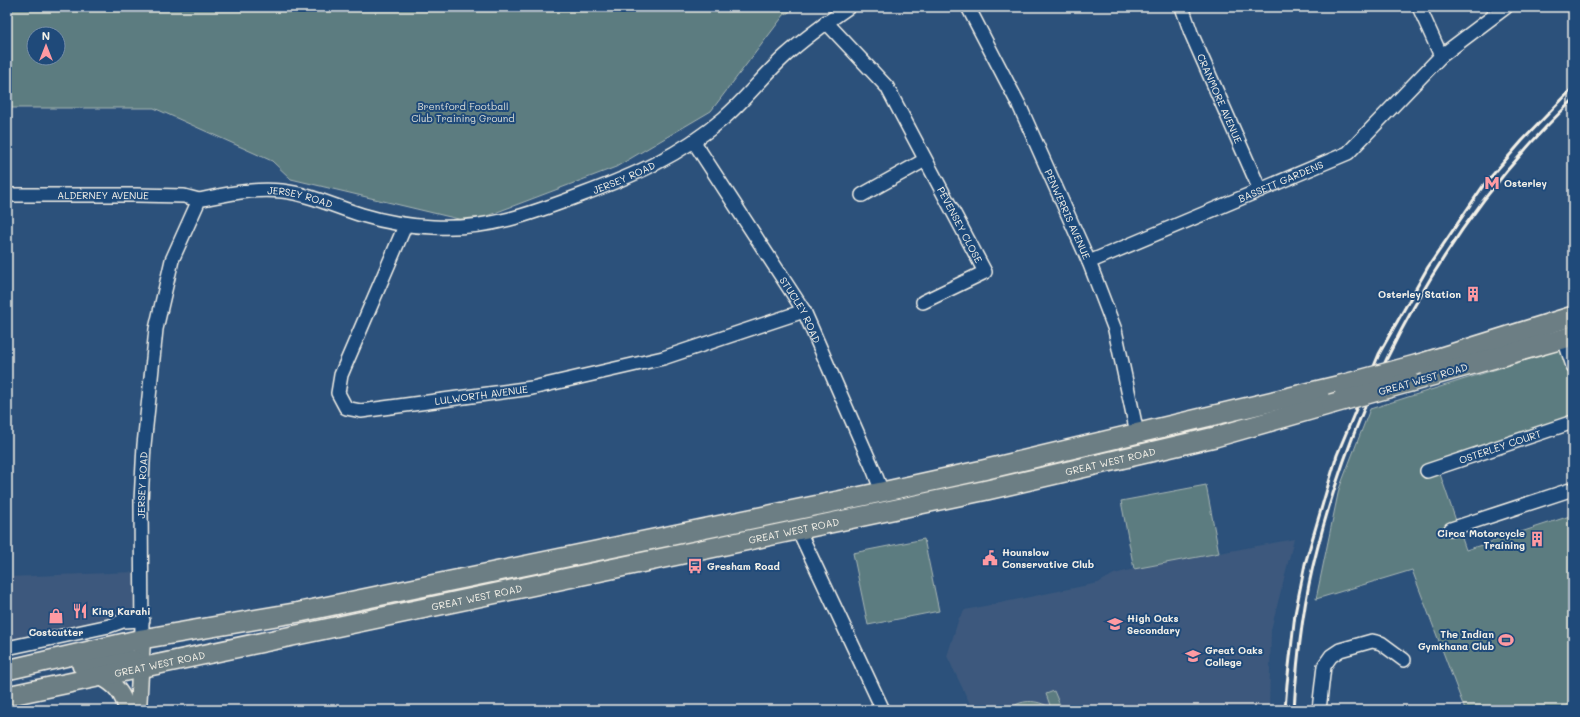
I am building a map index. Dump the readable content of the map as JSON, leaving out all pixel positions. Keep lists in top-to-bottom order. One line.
{"streets":{"highway":["GREAT WEST ROAD"],"main road":["JERSEY ROAD"],"street":["CRANMORE AVENUE","BASSETT GARDENS","ALDERNEY AVENUE","PENWERRIS AVENUE","PEVENSEY CLOSE","STUCLEY ROAD","LULWORTH AVENUE","OSTERLEY COURT"]},"crossings":[["CRANMORE AVENUE","BASSETT GARDENS"],["JERSEY ROAD","ALDERNEY AVENUE"],["JERSEY ROAD","PEVENSEY CLOSE"],["JERSEY ROAD","STUCLEY ROAD"],["JERSEY ROAD","GREAT WEST ROAD"],["JERSEY ROAD","LULWORTH AVENUE"],["BASSETT GARDENS","PENWERRIS AVENUE"],["PENWERRIS AVENUE","GREAT WEST ROAD"],["STUCLEY ROAD","GREAT WEST ROAD"],["STUCLEY ROAD","LULWORTH AVENUE"]],"parks":["Brentford Football Club Training Ground"],"places":{"metro station":["Osterley"],"building":["Osterley Station","Circa Motorcycle Training"],"public building":["Hounslow Conservative Club"],"bus stop":["Gresham Road"],"restaurant":["King Karahi"],"shop":["Costcutter"],"school or university":["High Oaks Secondary","Great Oaks College"],"sports":["The Indian Gymkhana Club"]},"north":"top"}
